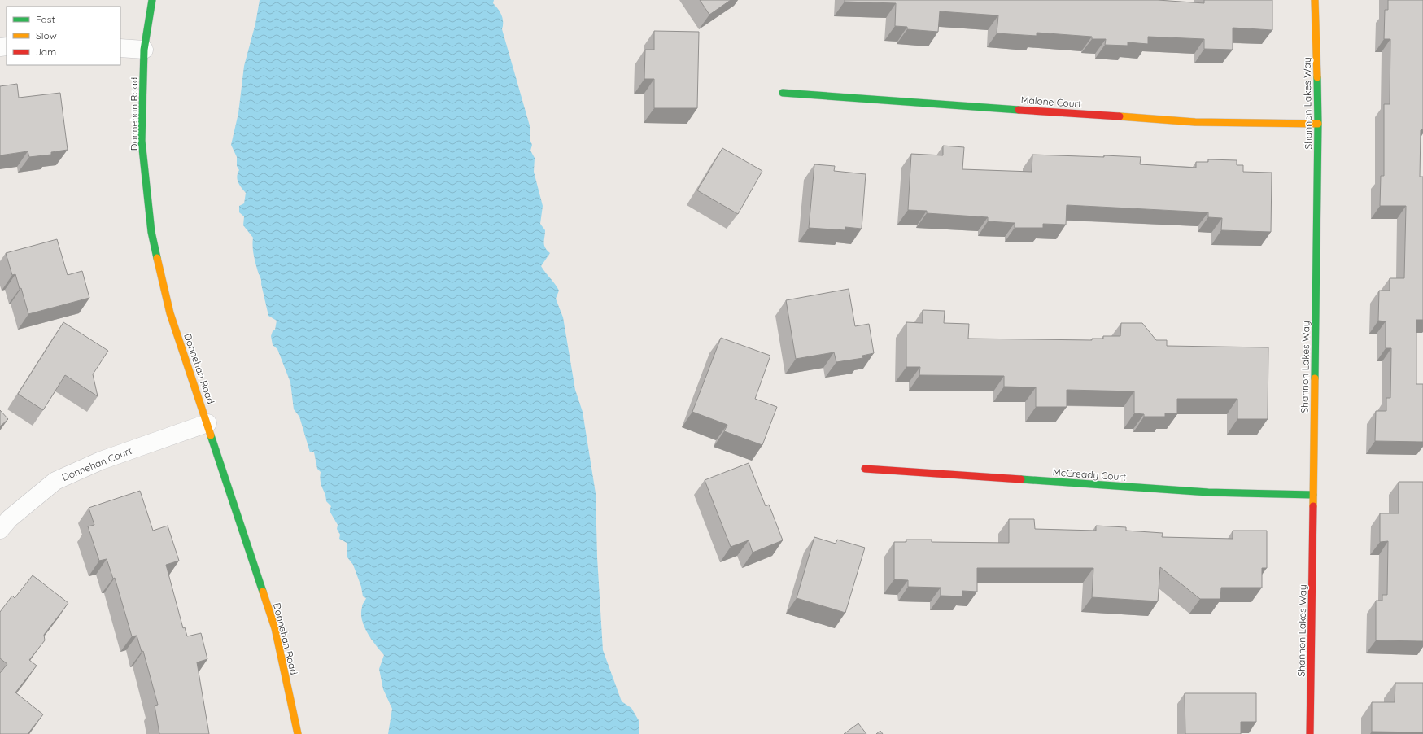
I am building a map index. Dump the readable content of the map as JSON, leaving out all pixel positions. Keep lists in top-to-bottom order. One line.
{"streets":{"street":["Malone Court","Shannon Lakes Way","Donnehan Road","Donnehan Court","McCready Court"]},"crossings":[["Malone Court","Shannon Lakes Way"],["Shannon Lakes Way","McCready Court"],["Donnehan Road","Donnehan Court"]],"legend":["Fast","Slow","Jam"]}
